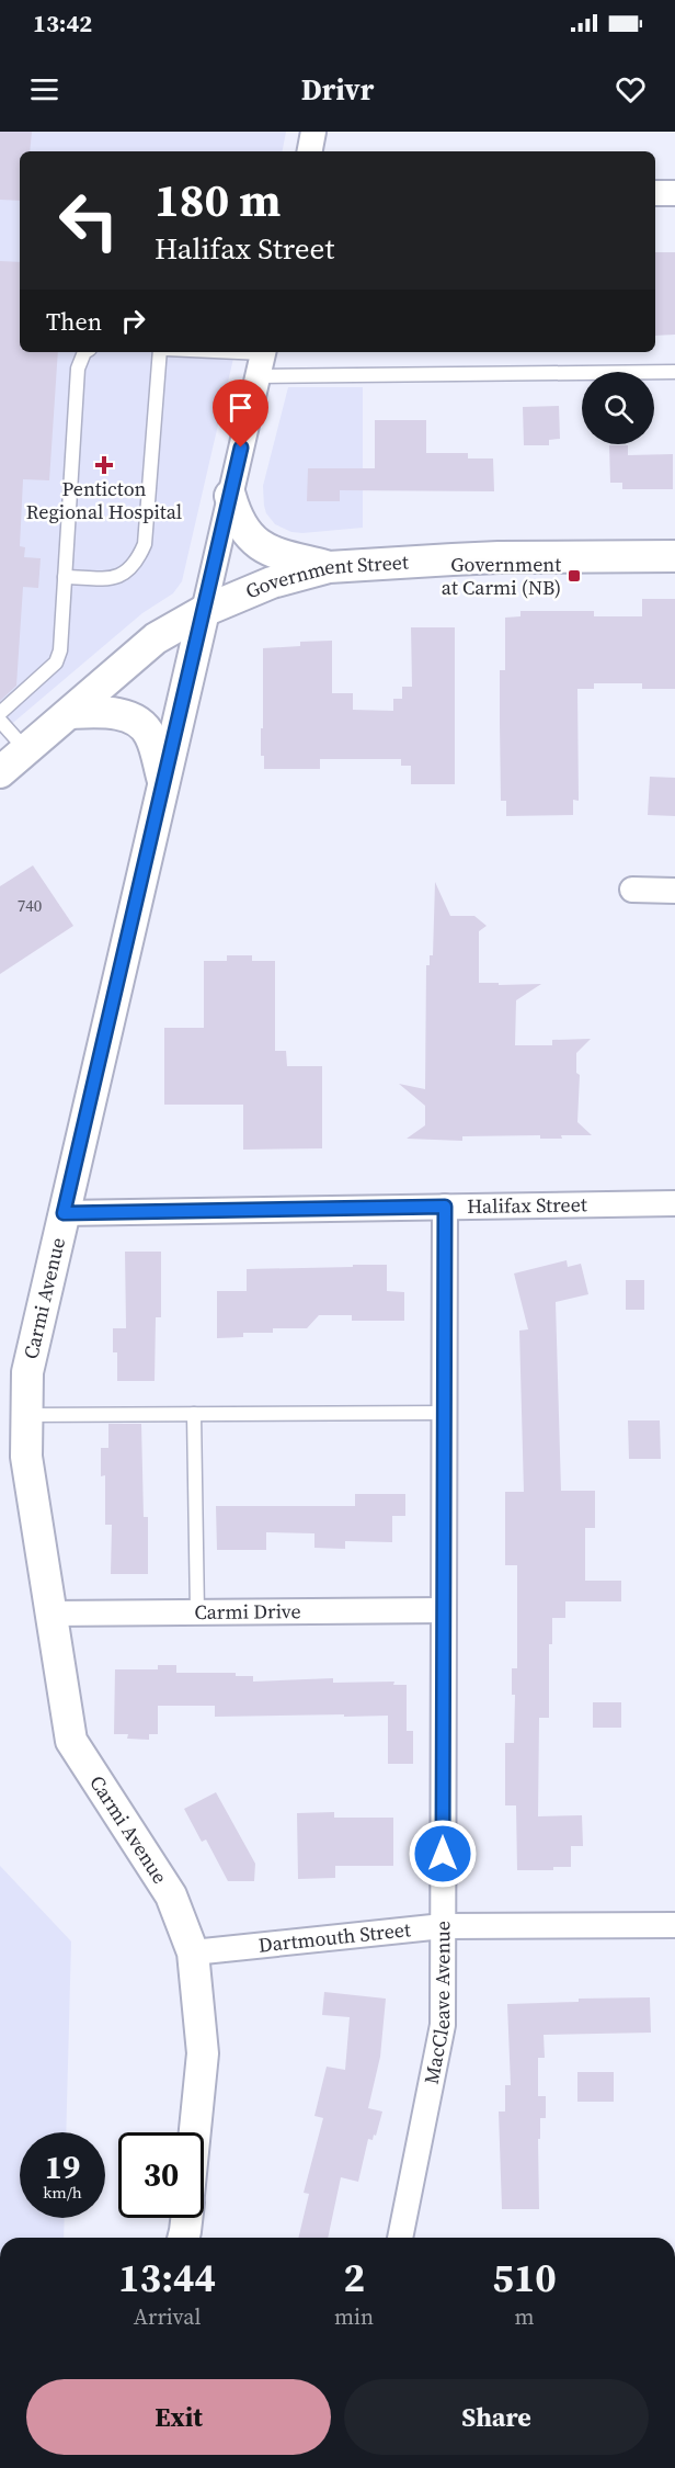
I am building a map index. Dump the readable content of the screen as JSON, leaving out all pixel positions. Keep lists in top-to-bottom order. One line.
{"streets":{"street":["Government Street","Halifax Street","Carmi Avenue","Carmi Drive","Dartmouth Street","MacCleave Avenue"]},"crossings":[["Government Street","Carmi Avenue"],["Halifax Street","Carmi Avenue"],["Halifax Street","MacCleave Avenue"],["Carmi Avenue","Carmi Drive"],["Carmi Avenue","Dartmouth Street"],["Carmi Drive","MacCleave Avenue"],["Dartmouth Street","MacCleave Avenue"]],"places":{"health":["Penticton Regional Hospital"],"transit":["Government at Carmi (NB)"]},"house_numbers":["740"],"page":{"status":"13:42","header":"Drivr","turn":["180 m","Halifax Street"],"then":"Then","speed":"19 km/h","limit":"30","eta":["13:44","Arrival","2","min","510","m"],"buttons":["Exit","Share"]}}
